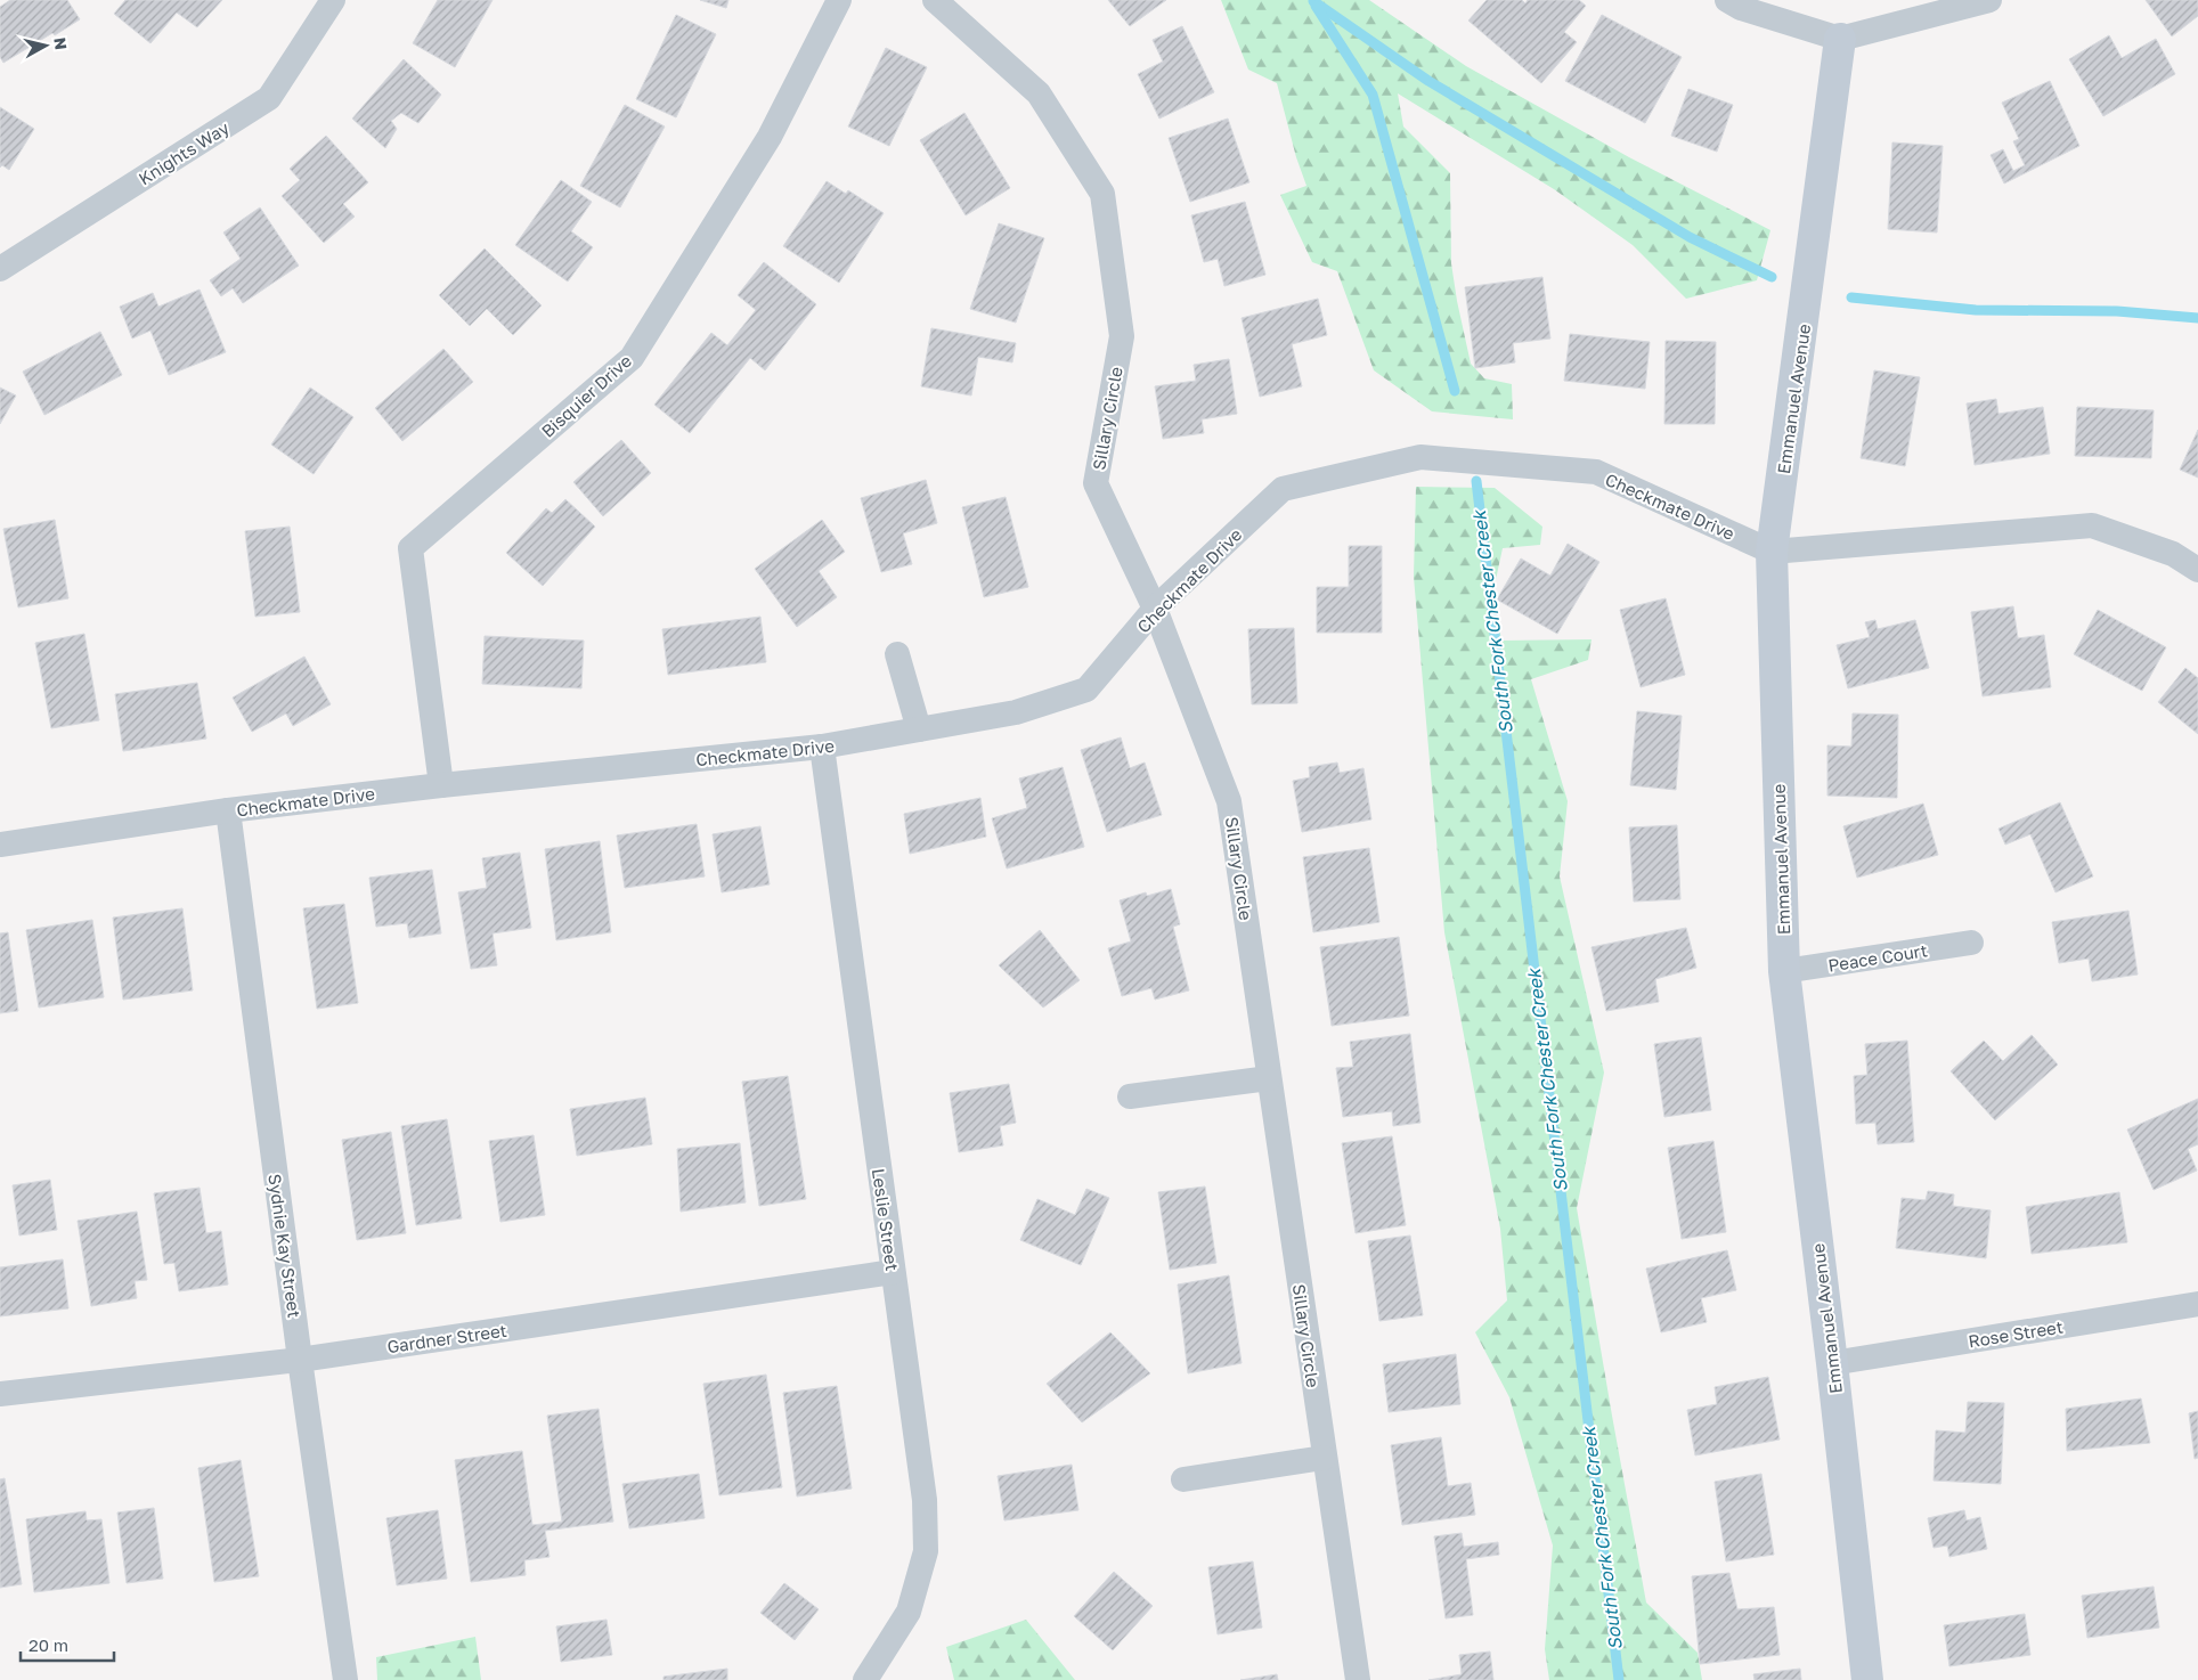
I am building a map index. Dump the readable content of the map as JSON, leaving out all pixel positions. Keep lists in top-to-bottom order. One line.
{"streets":{"street":["Knights Way","Bisquier Drive","Emmanuel Avenue","Sillary Circle","Checkmate Drive","Peace Court","Leslie Street","Sydnie Kay Street","Rose Street","Gardner Street"]},"crossings":[["Bisquier Drive","Checkmate Drive"],["Emmanuel Avenue","Checkmate Drive"],["Emmanuel Avenue","Peace Court"],["Emmanuel Avenue","Rose Street"],["Sillary Circle","Checkmate Drive"],["Checkmate Drive","Leslie Street"],["Checkmate Drive","Sydnie Kay Street"],["Leslie Street","Gardner Street"],["Sydnie Kay Street","Gardner Street"]],"water":["South Fork Chester Creek"],"scale_bar":"20 m","north":"right"}
